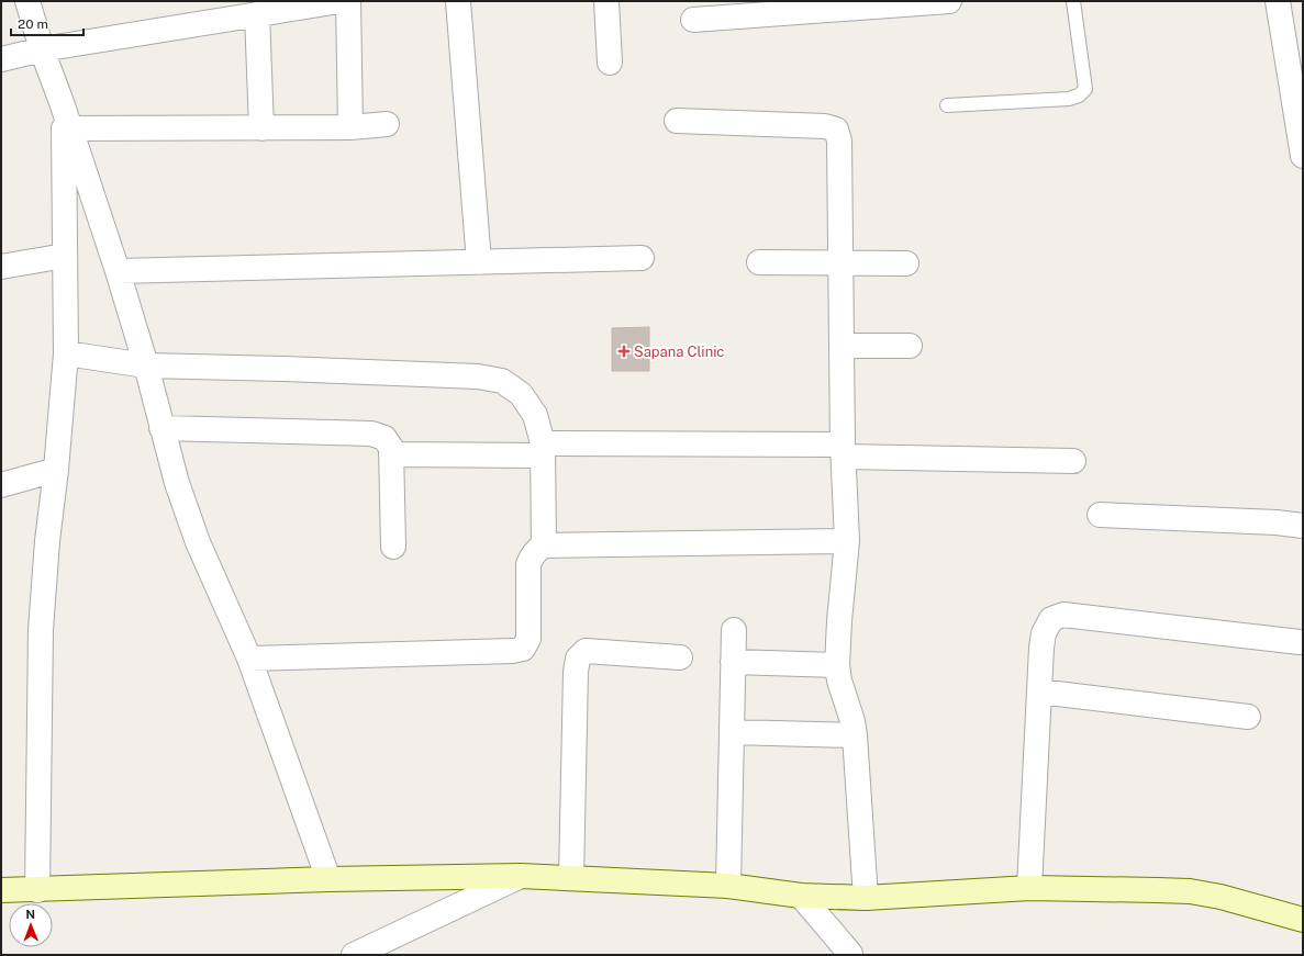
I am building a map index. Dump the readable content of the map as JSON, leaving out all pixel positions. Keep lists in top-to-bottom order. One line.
{"places":{"health":["Sapana Clinic"]},"scale_bar":"20 m","north":"top"}
